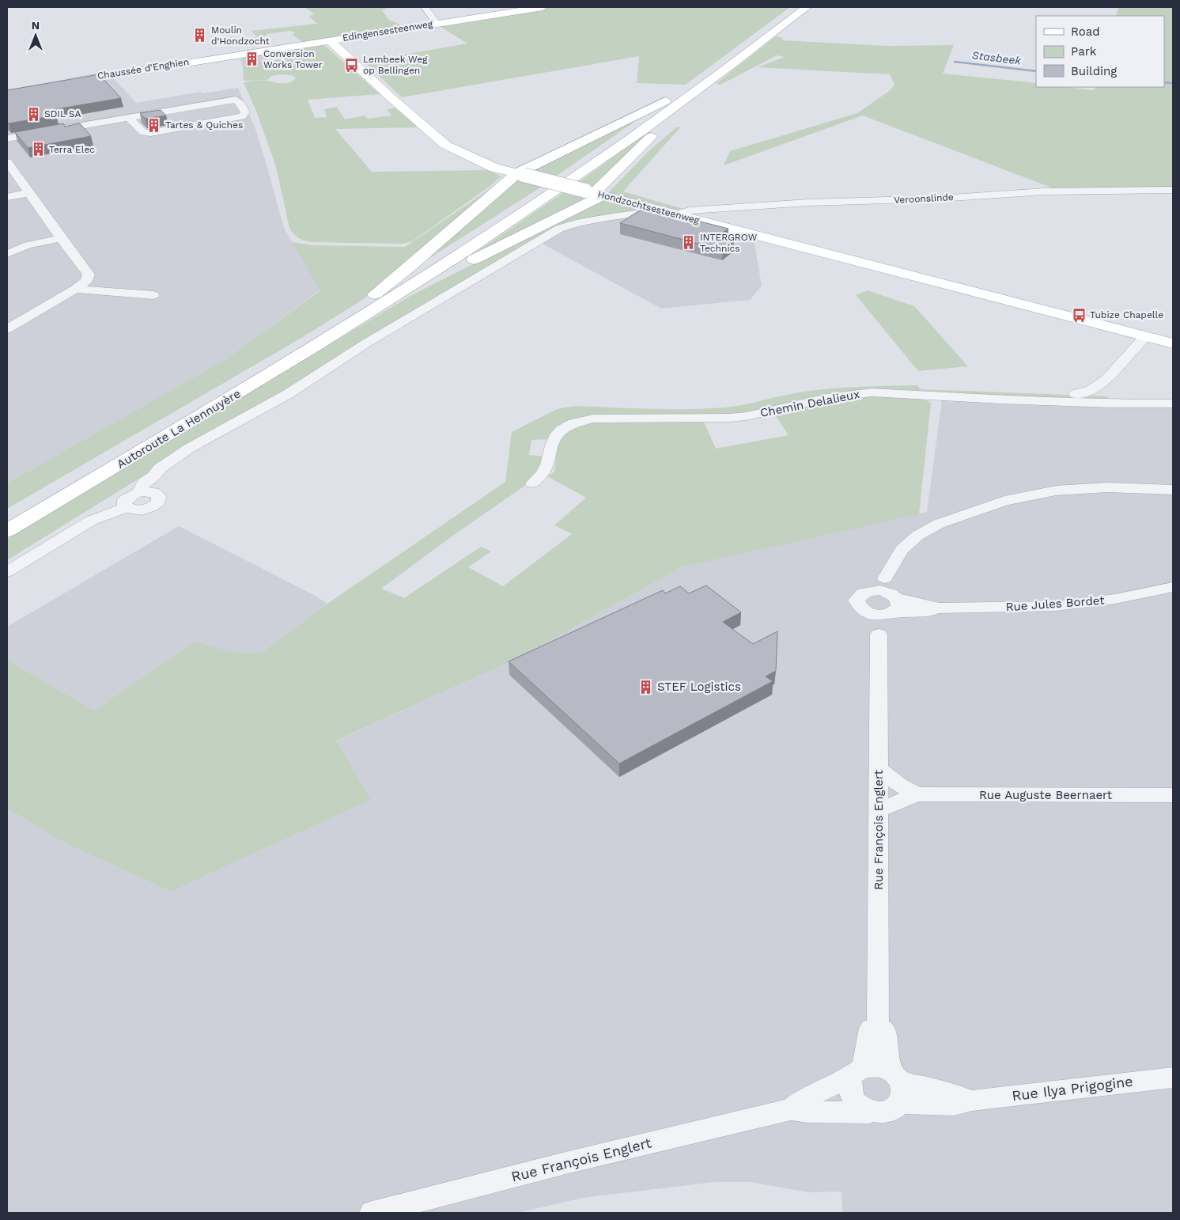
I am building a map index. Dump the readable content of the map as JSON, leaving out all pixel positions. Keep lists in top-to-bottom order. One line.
{"streets":{"main road":["Edingensesteenweg","Chaussée d'Enghien","Hondzochtsesteenweg","Autoroute La Hennuyère"],"street":["Veroonslinde","Chemin Delalieux","Rue Jules Bordet","Rue Auguste Beernaert","Rue François Englert","Rue Ilya Prigogine"]},"crossings":[["Edingensesteenweg","Chaussée d'Enghien"],["Edingensesteenweg","Hondzochtsesteenweg"],["Veroonslinde","Hondzochtsesteenweg"]],"water":["Stasbeek"],"places":{"building":["Moulin d'Hondzocht","Conversion Works Tower","SDIL SA","Tartes & Quiches","Terra Elec","INTERGROW Technics","STEF Logistics"],"bus stop":["Lembeek Weg op Bellingen","Tubize Chapelle"]},"legend":["Road","Park","Building"],"north":"top"}
